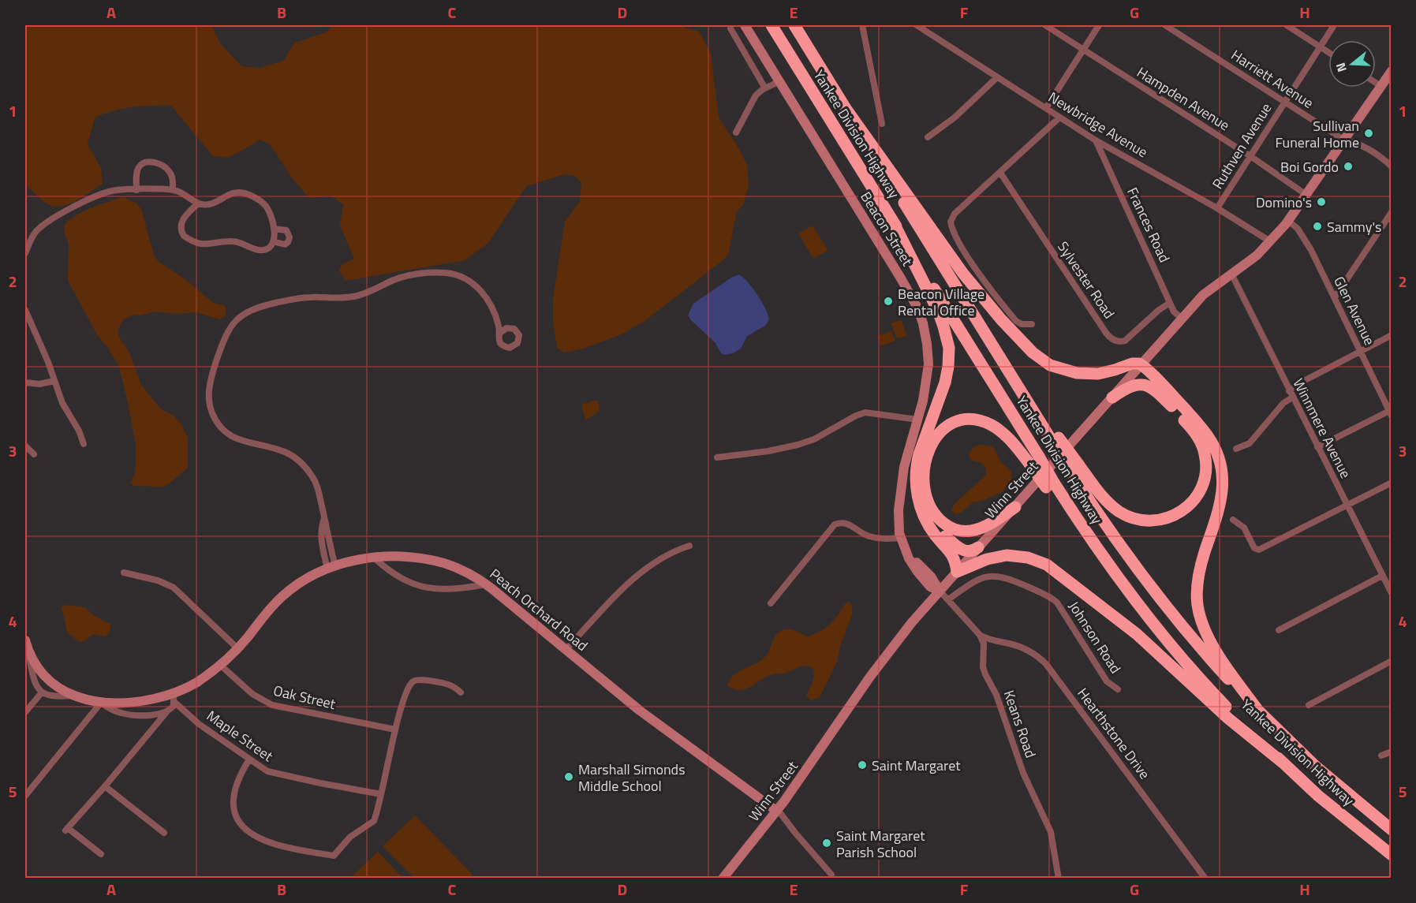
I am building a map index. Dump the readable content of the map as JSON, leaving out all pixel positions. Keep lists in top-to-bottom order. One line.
{"streets":{"highway":["Yankee Division Highway"],"street":["Harriett Avenue","Hampden Avenue","Newbridge Avenue","Ruthven Avenue","Frances Road","Beacon Street","Sylvester Road","Glen Avenue","Winnmere Avenue","Winn Street","Peach Orchard Road","Johnson Road","Oak Street","Keans Road","Hearthstone Drive","Maple Street"]},"crossings":[["Harriett Avenue","Ruthven Avenue"],["Harriett Avenue","Winn Street"],["Hampden Avenue","Ruthven Avenue"],["Hampden Avenue","Winn Street"],["Newbridge Avenue","Ruthven Avenue"],["Newbridge Avenue","Frances Road"],["Newbridge Avenue","Winn Street"],["Frances Road","Sylvester Road"],["Frances Road","Winn Street"],["Beacon Street","Winn Street"],["Glen Avenue","Winn Street"],["Winnmere Avenue","Winn Street"],["Winn Street","Peach Orchard Road"],["Peach Orchard Road","Oak Street"],["Peach Orchard Road","Maple Street"],["Keans Road","Hearthstone Drive"]],"places":["Sullivan Funeral Home","Boi Gordo","Domino's","Sammy's","Beacon Village Rental Office","Saint Margaret","Marshall Simonds Middle School","Saint Margaret Parish School"],"north":"left","grid":{"columns":["A","B","C","D","E","F","G","H"],"rows":["1","2","3","4","5"]}}
